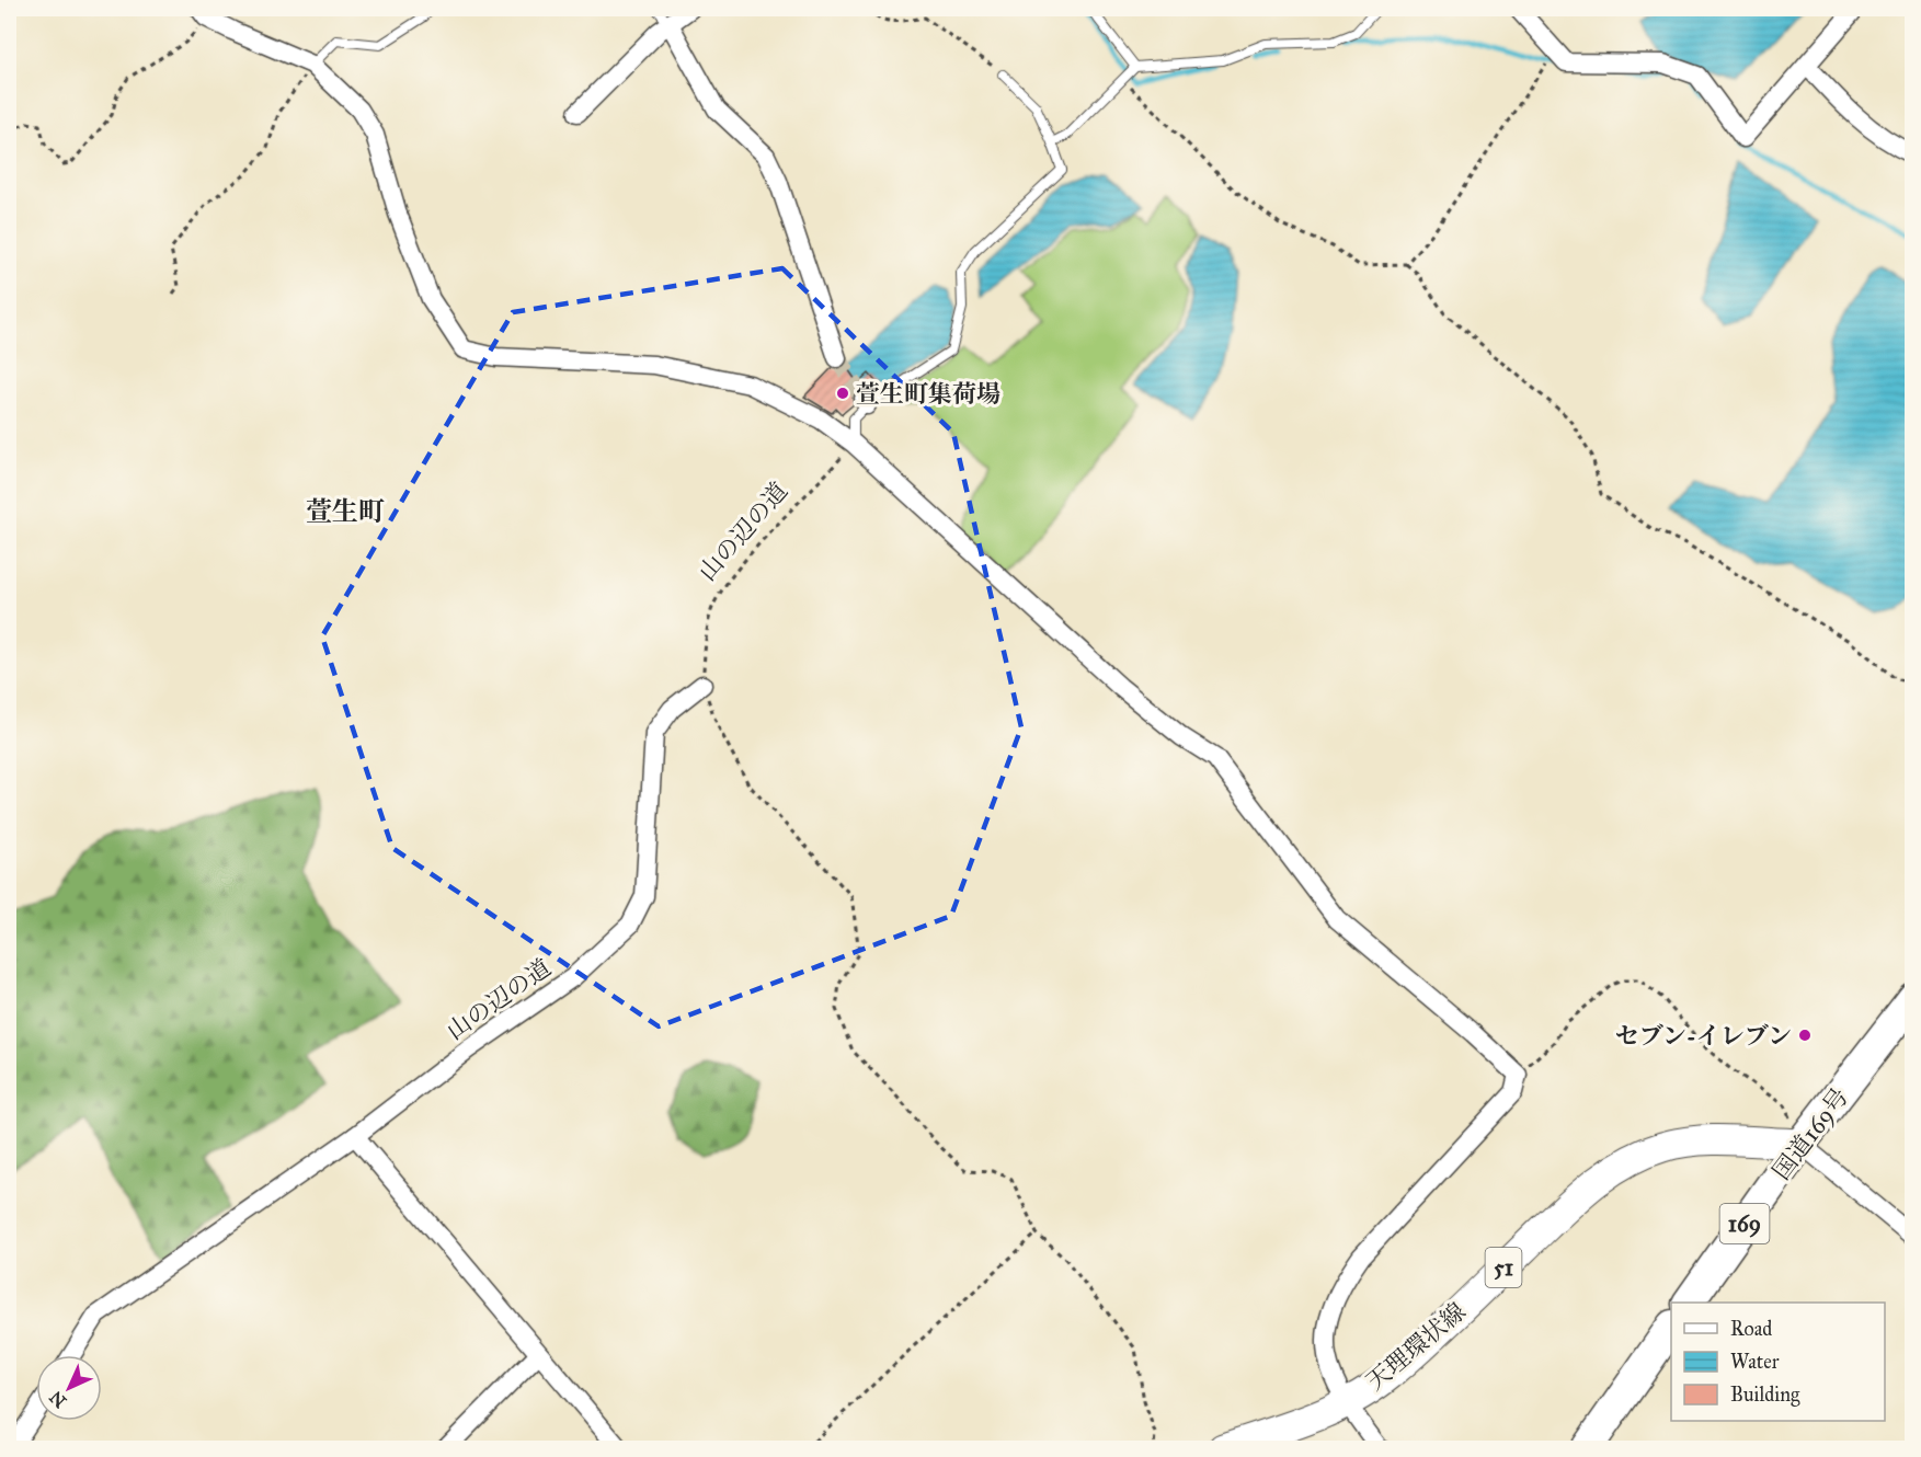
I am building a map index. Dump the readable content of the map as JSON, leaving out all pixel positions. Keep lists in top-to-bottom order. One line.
{"streets":{"highway":["国道169号","169"],"main road":["51","天理環状線"],"street":["山の辺の道"]},"crossings":[["国道169号","天理環状線"]],"districts":["萱生町"],"places":["萱生町集荷場","セブン-イレブン"],"legend":["Road","Water","Building"],"north":"bottom left"}
